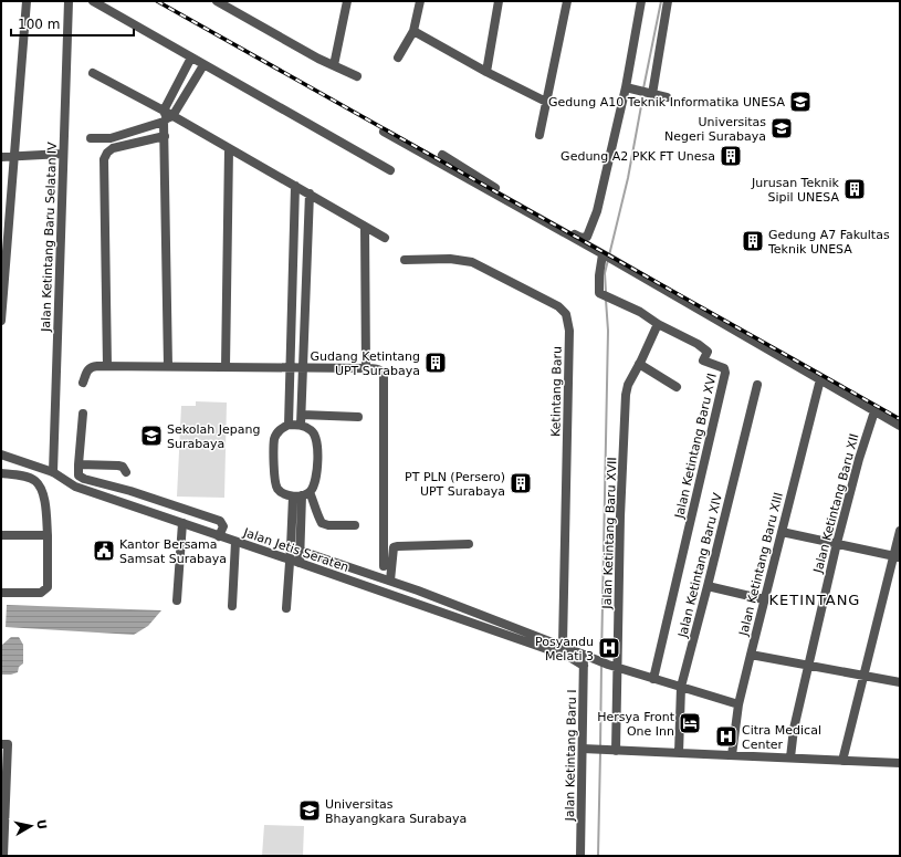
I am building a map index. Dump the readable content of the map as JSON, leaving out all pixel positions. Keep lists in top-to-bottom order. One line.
{"streets":{"street":["Jalan Ketintang Baru Selatan IV","Ketintang Baru","Jalan Ketintang Baru XVI","Jalan Ketintang Baru XII","Jalan Ketintang Baru XVII","Jalan Jetis Seraten","Jalan Ketintang Baru XIII","Jalan Ketintang Baru XIV","Jalan Ketintang Baru I"]},"crossings":[["Jalan Ketintang Baru Selatan IV","Jalan Jetis Seraten"],["Ketintang Baru","Jalan Jetis Seraten"],["Jalan Ketintang Baru XVI","Jalan Ketintang Baru XVII"],["Jalan Ketintang Baru XVI","Jalan Jetis Seraten"],["Jalan Ketintang Baru XVII","Jalan Jetis Seraten"],["Jalan Jetis Seraten","Jalan Ketintang Baru XIII"],["Jalan Jetis Seraten","Jalan Ketintang Baru XIV"],["Jalan Jetis Seraten","Jalan Ketintang Baru I"]],"districts":["KETINTANG"],"places":{"school or university":["Gedung A10 Teknik Informatika UNESA","Universitas Negeri Surabaya","Sekolah Jepang Surabaya","Universitas Bhayangkara Surabaya"],"building":["Gedung A2 PKK FT Unesa","Jurusan Teknik Sipil UNESA","Gedung A7 Fakultas Teknik UNESA","Gudang Ketintang UPT Surabaya","PT PLN (Persero) UPT Surabaya"],"public building":["Kantor Bersama Samsat Surabaya"],"hospital":["Posyandu Melati 3","Citra Medical Center"],"hotel":["Hersya Front One Inn"]},"scale_bar":"100 m","north":"right"}
